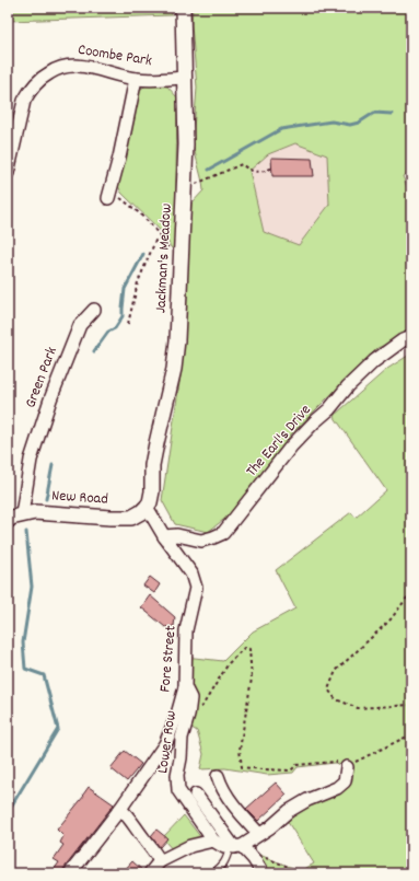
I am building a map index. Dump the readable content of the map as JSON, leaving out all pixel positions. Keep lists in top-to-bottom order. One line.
{"streets":{"street":["Coombe Park","Jackman's Meadow","Green Park","The Earl's Drive","New Road","Fore Street","Lower Row"]},"crossings":[["Coombe Park","Jackman's Meadow"],["Jackman's Meadow","New Road"],["Jackman's Meadow","Fore Street"],["Green Park","New Road"],["The Earl's Drive","Fore Street"],["New Road","Fore Street"],["Fore Street","Lower Row"]]}
